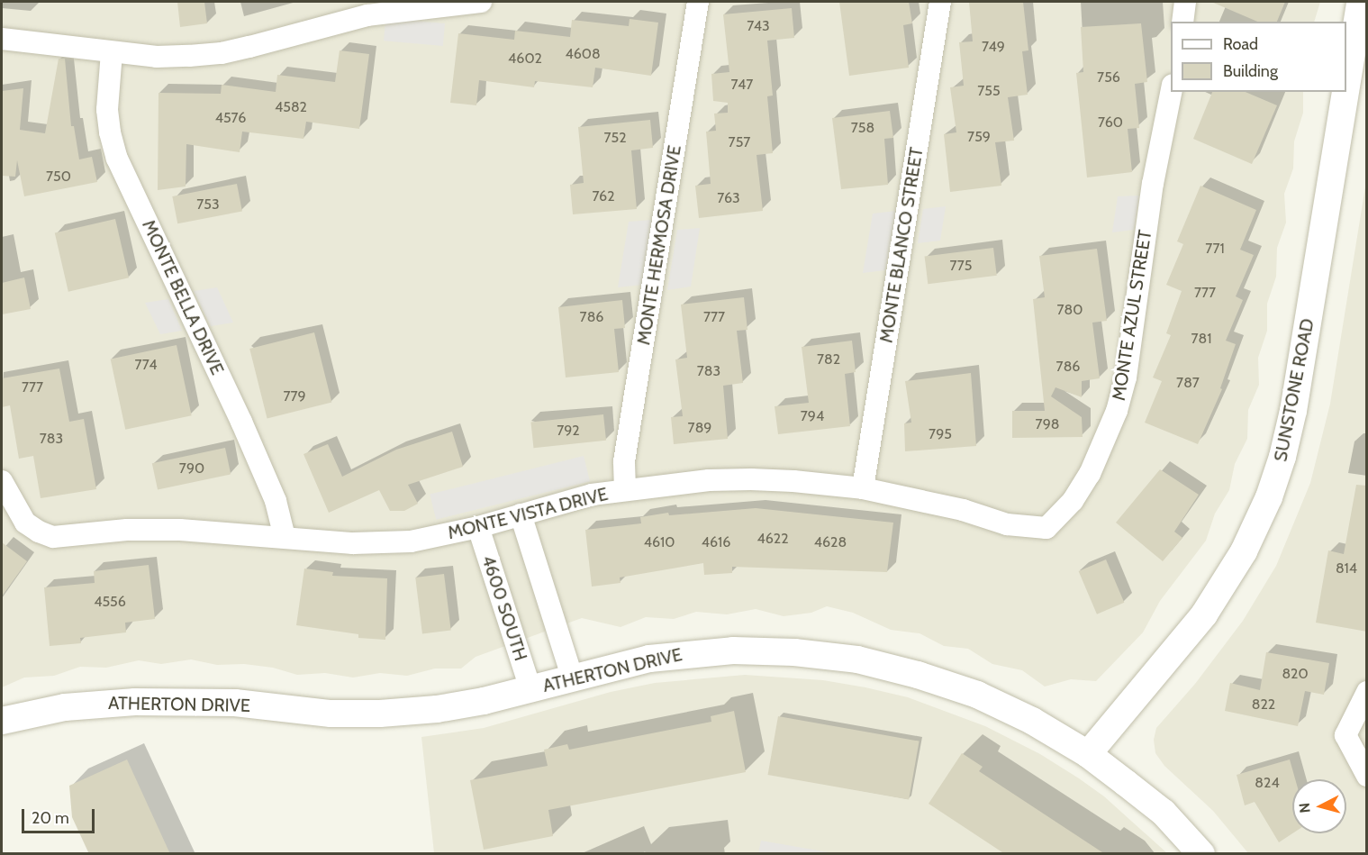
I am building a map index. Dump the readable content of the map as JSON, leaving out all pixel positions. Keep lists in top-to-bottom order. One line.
{"streets":{"street":["MONTE HERMOSA DRIVE","MONTE BLANCO STREET","MONTE BELLA DRIVE","MONTE AZUL STREET","SUNSTONE ROAD","MONTE VISTA DRIVE","4600 SOUTH","ATHERTON DRIVE"]},"crossings":[["MONTE HERMOSA DRIVE","MONTE VISTA DRIVE"],["MONTE BLANCO STREET","MONTE VISTA DRIVE"],["MONTE BELLA DRIVE","MONTE VISTA DRIVE"],["MONTE AZUL STREET","MONTE VISTA DRIVE"],["SUNSTONE ROAD","ATHERTON DRIVE"],["MONTE VISTA DRIVE","4600 SOUTH"],["4600 SOUTH","ATHERTON DRIVE"]],"house_numbers":["743","749","4608","4602","756","747","755","4582","4576","760","758","759","752","757","750","762","763","753","771","775","777","780","786","777","781","782","774","786","783","787","777","779","794","798","789","792","795","783","790","4622","4610","4616","4628","814","4556","820","822","824"],"legend":["Road","Building"],"scale_bar":"20 m","north":"left"}
